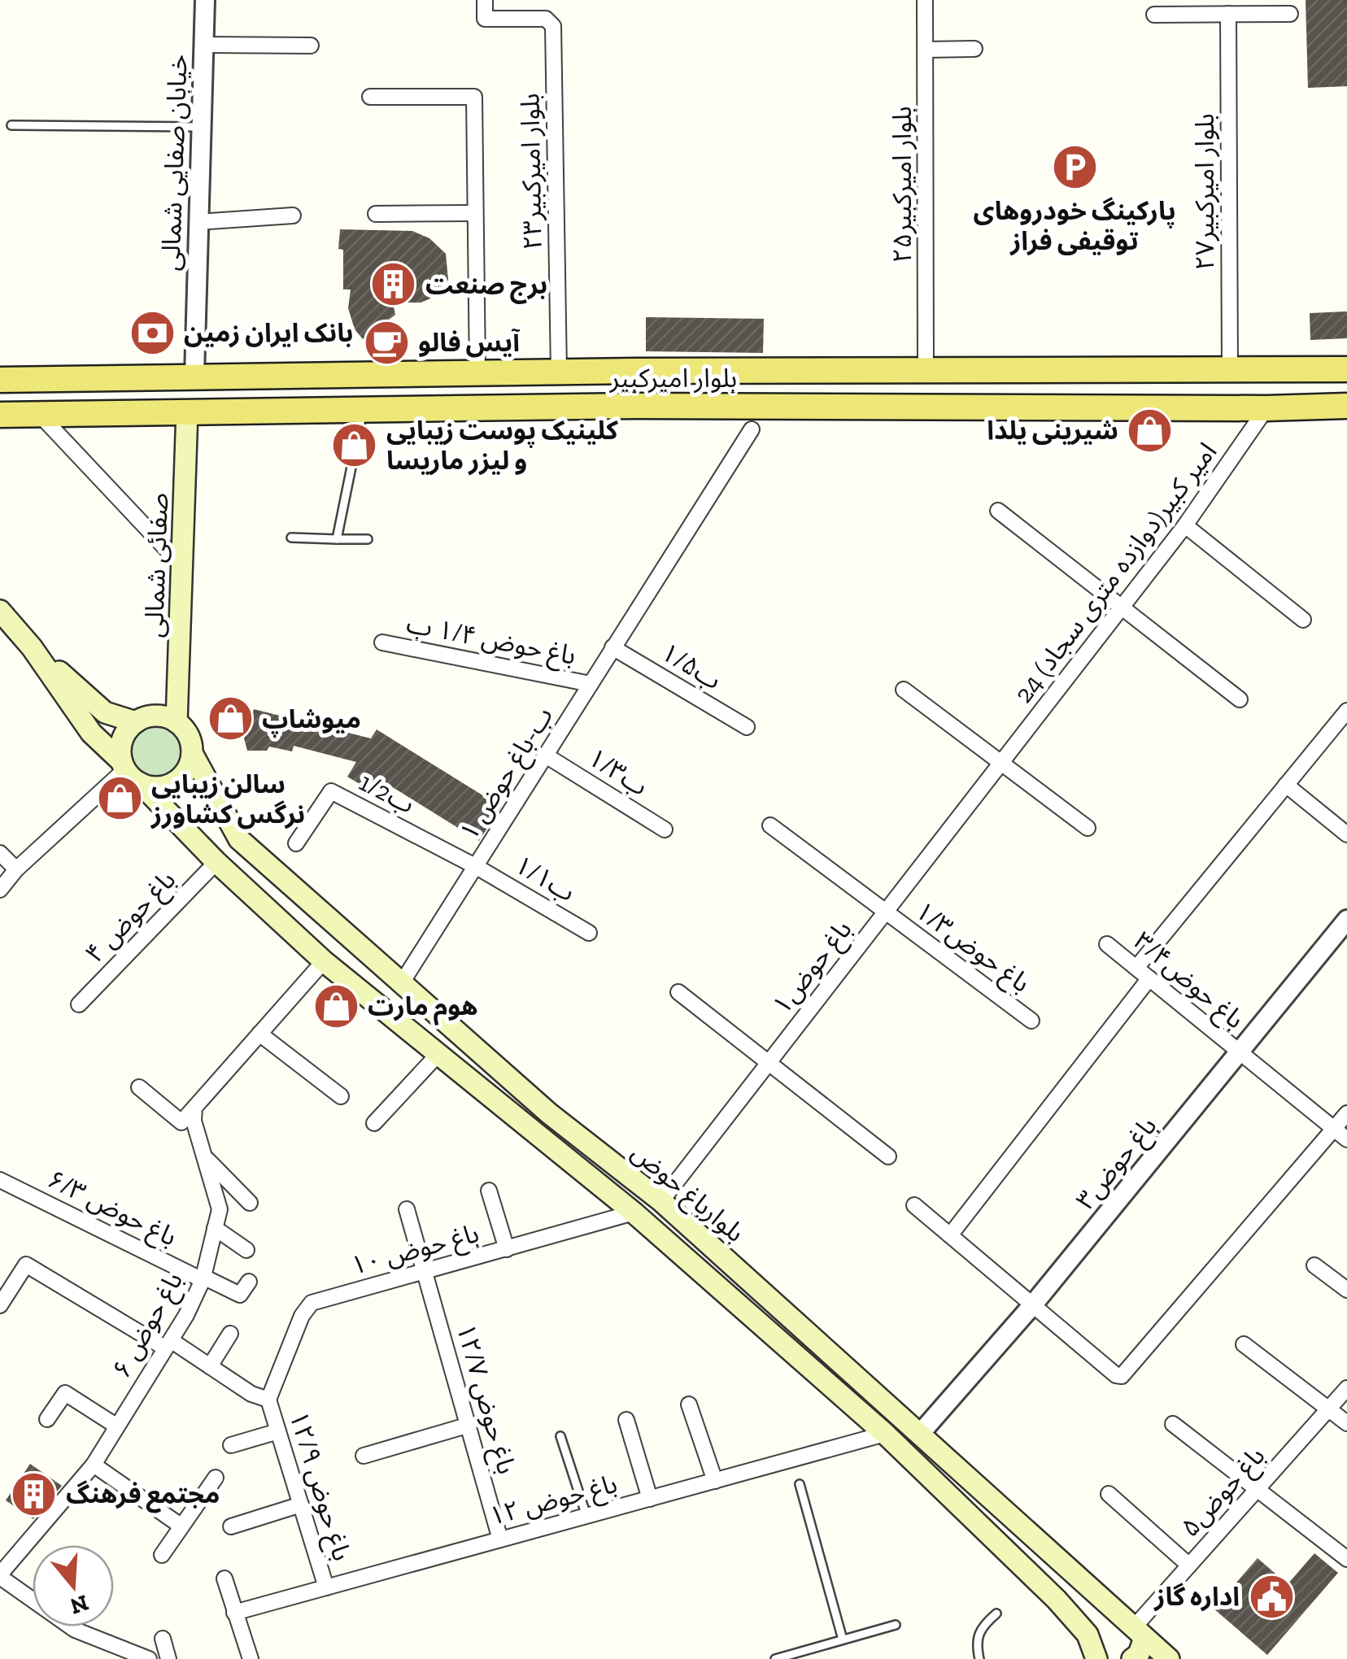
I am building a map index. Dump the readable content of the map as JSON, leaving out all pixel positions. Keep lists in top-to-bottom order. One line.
{"streets":{"main road":["بلوار امیرکبیر","صفائی شمالی","بلوارباغ حوض"],"street":["خیابان صفایی شمالی","۲۳بلوار امیرکبیر","بلوار امیرکبیر۲۵","بلوار امیرکبیر۲۷","24 امیر کبیر(دوازده متری سجاد)","باغ حوض ۱/۴ ب","ب۱/۵","ب۱/۳","۱ ب-باغ حوض","1/2ب","ب۱/۱","۴ باغ حوض","باغ حوض۱/۳","باغ حوض۱","باغ حوض۳/۴","باغ حوض۳","۶/۳ باغ حوض","۱۰ باغ حوض","۶ باغ حوض","۱۲/۷ باغ حوض","۱۲/۹ باغ حوض","باغ حوض۵","۱۲ باغ حوض"]},"crossings":[["خیابان صفایی شمالی","بلوار امیرکبیر"],["۲۳بلوار امیرکبیر","بلوار امیرکبیر"],["بلوار امیرکبیر۲۵","بلوار امیرکبیر"],["بلوار امیرکبیر۲۷","بلوار امیرکبیر"],["بلوار امیرکبیر","صفائی شمالی"],["بلوار امیرکبیر","24 امیر کبیر(دوازده متری سجاد)"],["صفائی شمالی","بلوارباغ حوض"],["24 امیر کبیر(دوازده متری سجاد)","باغ حوض۱"],["باغ حوض ۱/۴ ب","۱ ب-باغ حوض"],["ب۱/۵","۱ ب-باغ حوض"],["ب۱/۳","۱ ب-باغ حوض"],["۱ ب-باغ حوض","1/2ب"],["۱ ب-باغ حوض","ب۱/۱"],["۱ ب-باغ حوض","بلوارباغ حوض"],["1/2ب","ب۱/۱"],["۴ باغ حوض","بلوارباغ حوض"],["باغ حوض۱/۳","باغ حوض۱"],["باغ حوض۱","بلوارباغ حوض"],["باغ حوض۳/۴","باغ حوض۳"],["باغ حوض۳","بلوارباغ حوض"],["بلوارباغ حوض","۱۰ باغ حوض"],["بلوارباغ حوض","باغ حوض۵"],["بلوارباغ حوض","۱۲ باغ حوض"],["۶/۳ باغ حوض","۶ باغ حوض"],["۱۰ باغ حوض","۱۲/۷ باغ حوض"],["۱۰ باغ حوض","۱۲/۹ باغ حوض"],["۱۲/۷ باغ حوض","۱۲ باغ حوض"],["۱۲/۹ باغ حوض","۱۲ باغ حوض"]],"places":{"parking":["پارکینگ خودروهای توقیفی فراز"],"building":["برج صنعت","مجتمع فرهنگ"],"bank":["بانک ایران زمین"],"cafe":["آیس فالو"],"shop":["شیرینی یلدا","کلینیک پوست زیبایی و لیزر ماریسا","میوشاپ","سالن زیبایی نرگس کشاورز","هوم مارت"],"public building":["اداره گاز"]},"north":"bottom"}
